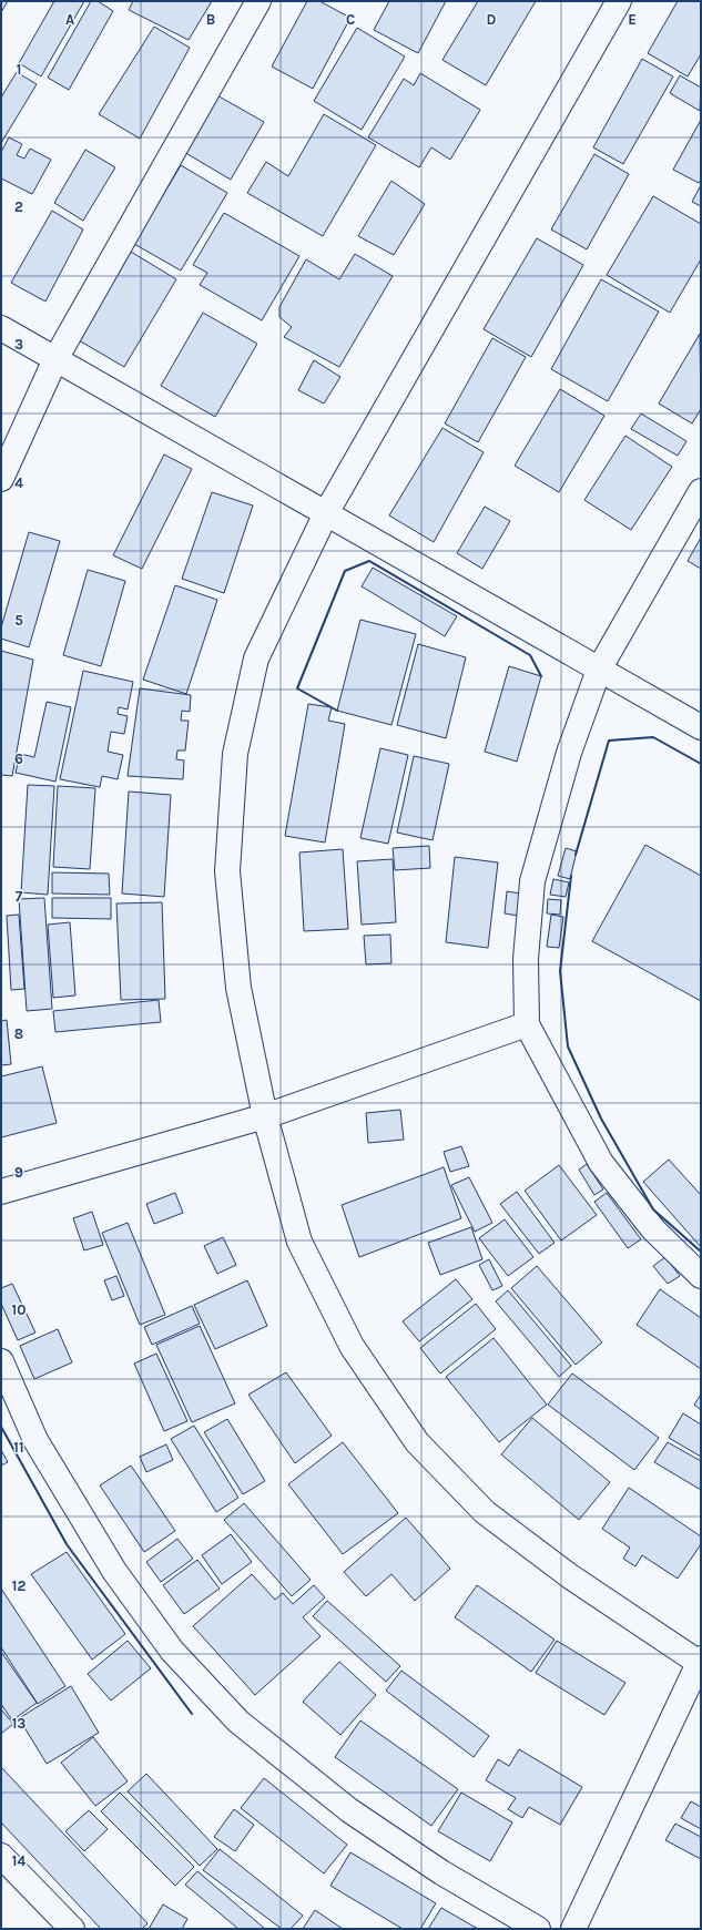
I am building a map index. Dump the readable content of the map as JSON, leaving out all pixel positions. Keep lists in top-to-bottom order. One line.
{"grid":{"columns":["A","B","C","D","E"],"rows":["1","2","3","4","5","6","7","8","9","10","11","12","13","14"]}}
